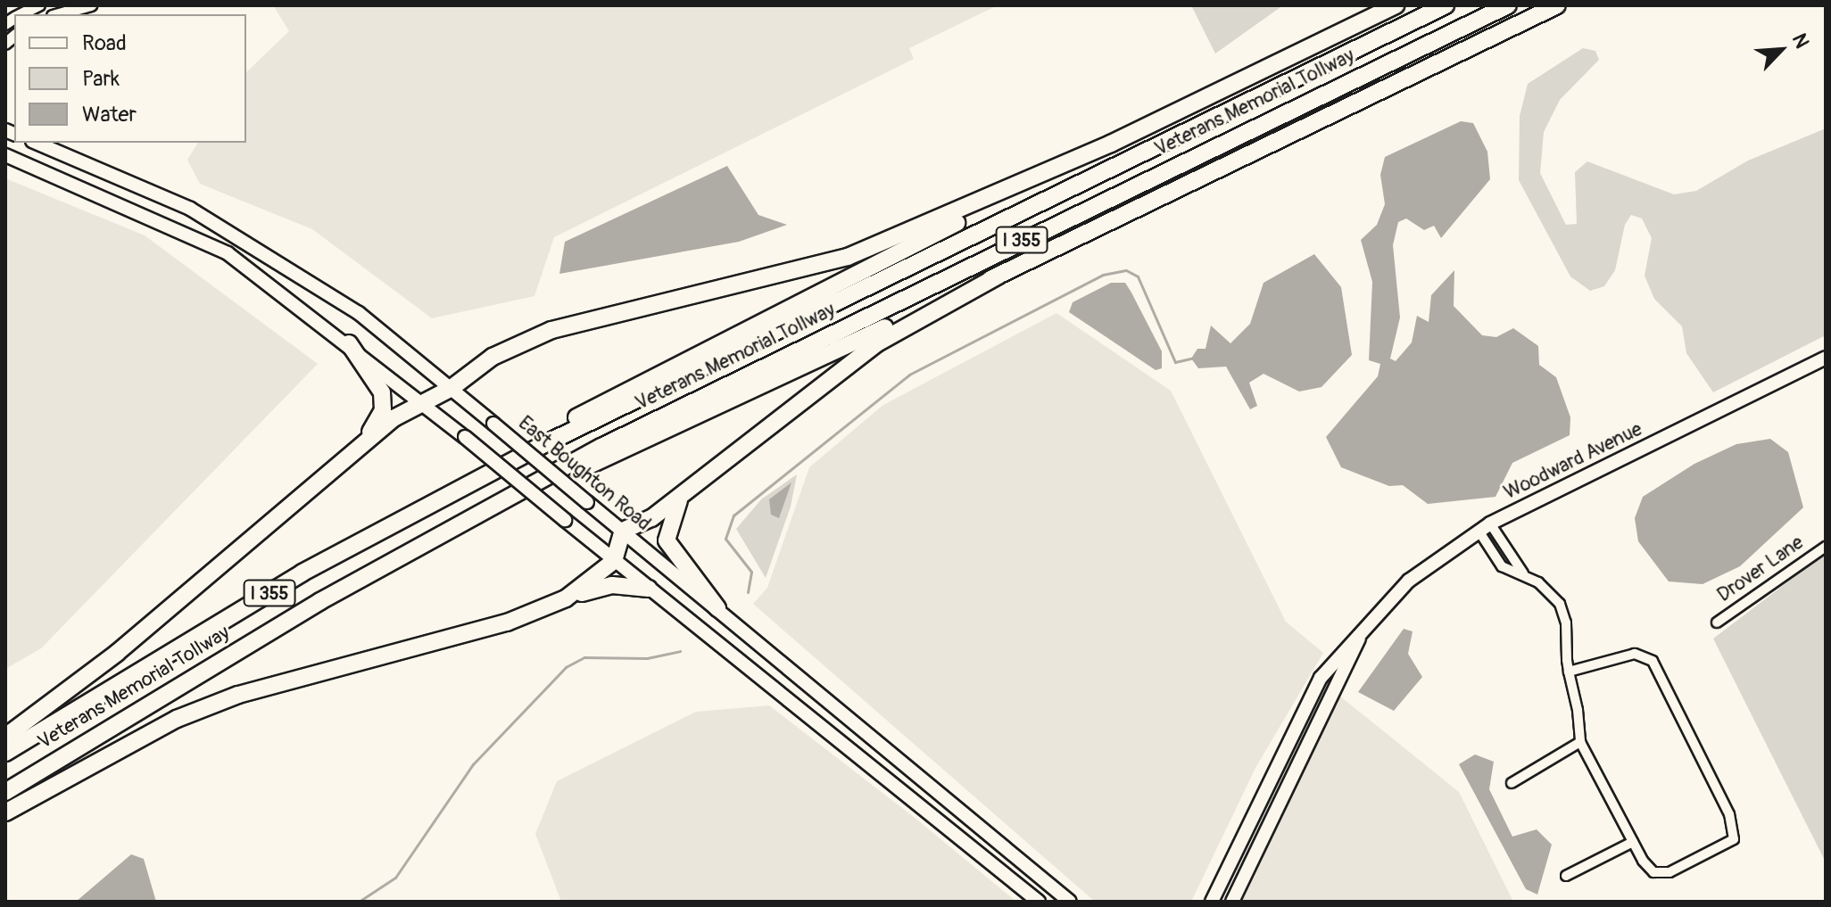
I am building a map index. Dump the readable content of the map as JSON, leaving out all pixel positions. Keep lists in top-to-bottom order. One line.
{"streets":{"highway":["Veterans Memorial Tollway","I 355"],"main road":["Woodward Avenue","East Boughton Road"],"street":["Drover Lane"]},"legend":["Road","Park","Water"],"north":"top right"}
